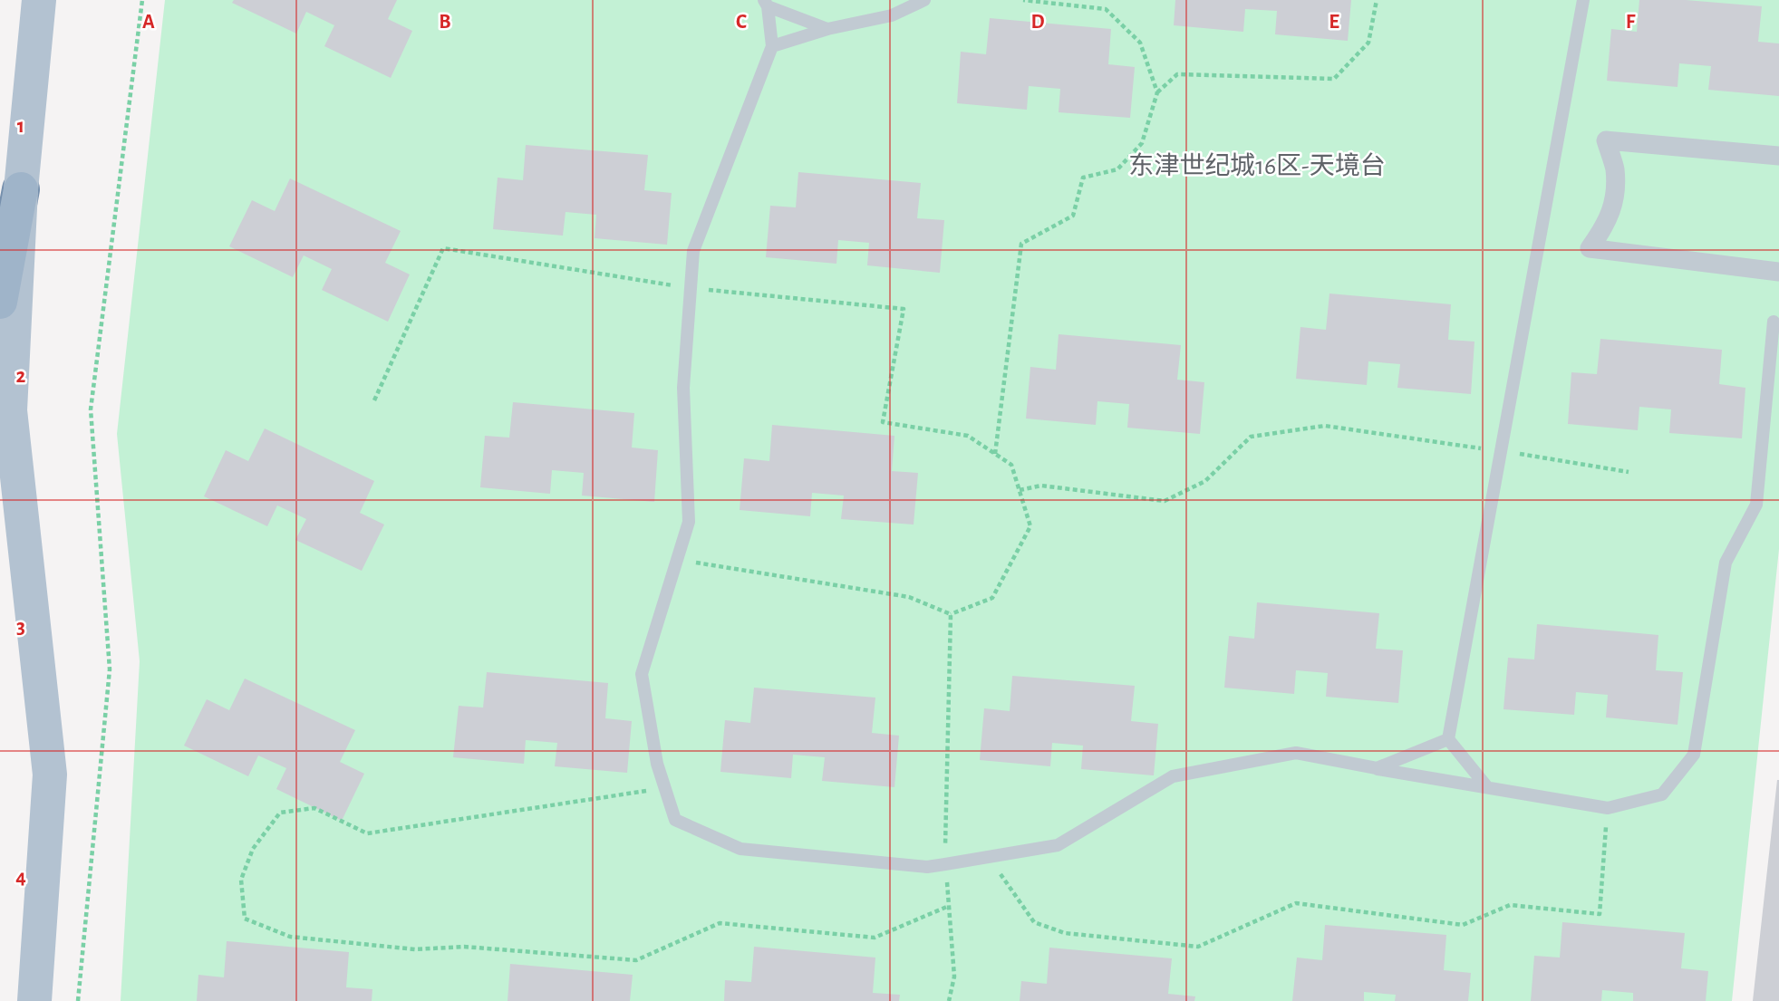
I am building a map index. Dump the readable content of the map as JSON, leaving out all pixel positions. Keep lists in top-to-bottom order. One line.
{"districts":["东津世纪城16区-天境台"],"grid":{"columns":["A","B","C","D","E","F"],"rows":["1","2","3","4"]}}
